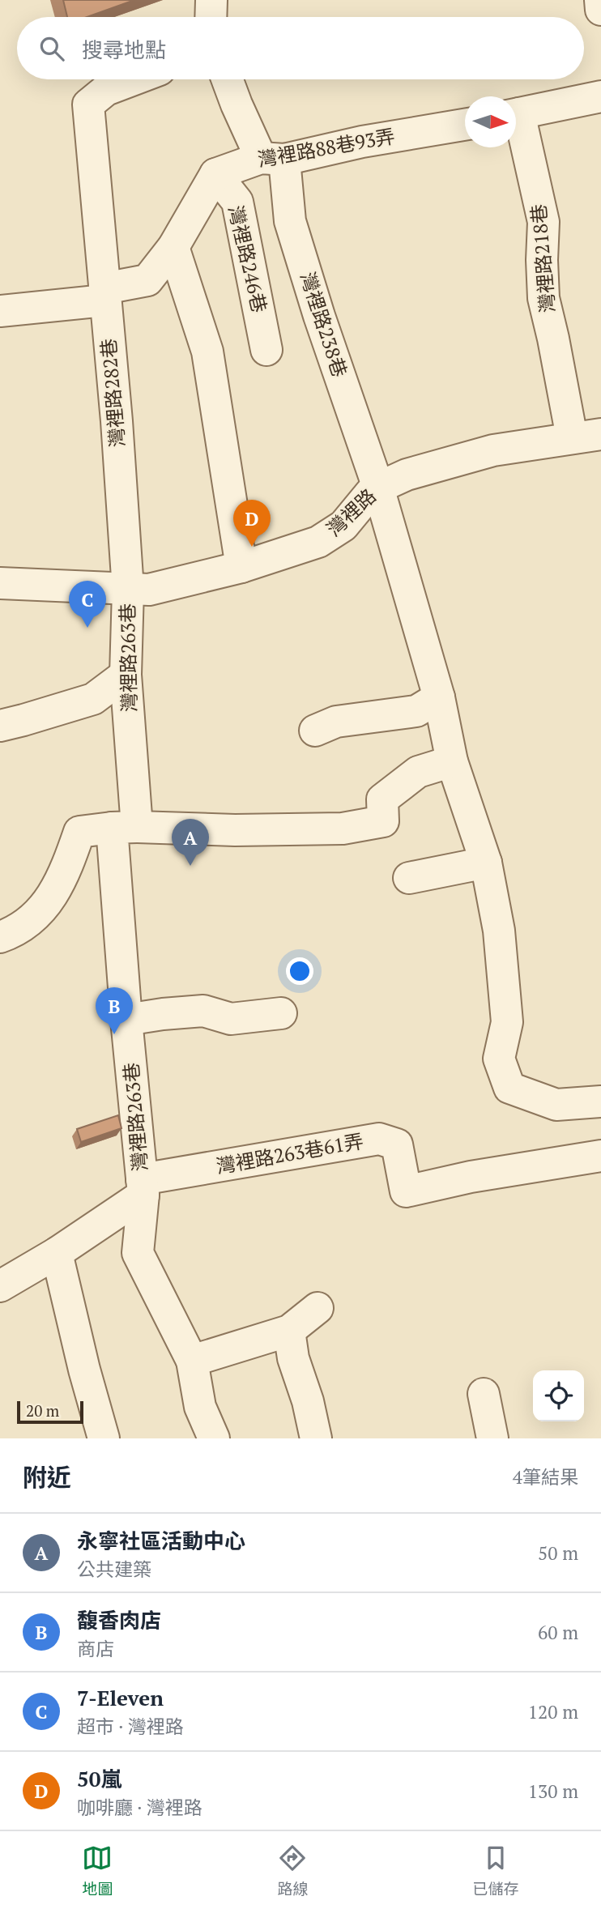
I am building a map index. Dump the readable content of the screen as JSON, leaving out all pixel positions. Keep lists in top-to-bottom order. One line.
{"streets":{"street":["灣裡路88巷93弄","灣裡路218巷","灣裡路246巷","灣裡路238巷","灣裡路282巷","灣裡路","灣裡路263巷","灣裡路263巷61弄"]},"crossings":[["灣裡路88巷93弄","灣裡路246巷"],["灣裡路88巷93弄","灣裡路238巷"],["灣裡路218巷","灣裡路"],["灣裡路238巷","灣裡路"],["灣裡路282巷","灣裡路"],["灣裡路282巷","灣裡路263巷"],["灣裡路","灣裡路263巷"],["灣裡路263巷","灣裡路263巷61弄"]],"scale_bar":"20 m","north":"right","page":{"search":"搜尋地點","pins":["D","C","A","B"],"scale":"20 m","heading":["附近","4筆結果"],"list":[{"mark":"A","name":"永寧社區活動中心","note":"公共建築","value":"50 m"},{"mark":"B","name":"馥香肉店","note":"商店","value":"60 m"},{"mark":"C","name":"7-Eleven","note":"超市 · 灣裡路","value":"120 m"},{"mark":"D","name":"50嵐","note":"咖啡廳 · 灣裡路","value":"130 m"}],"nav":["地圖","路線","已儲存"]}}
